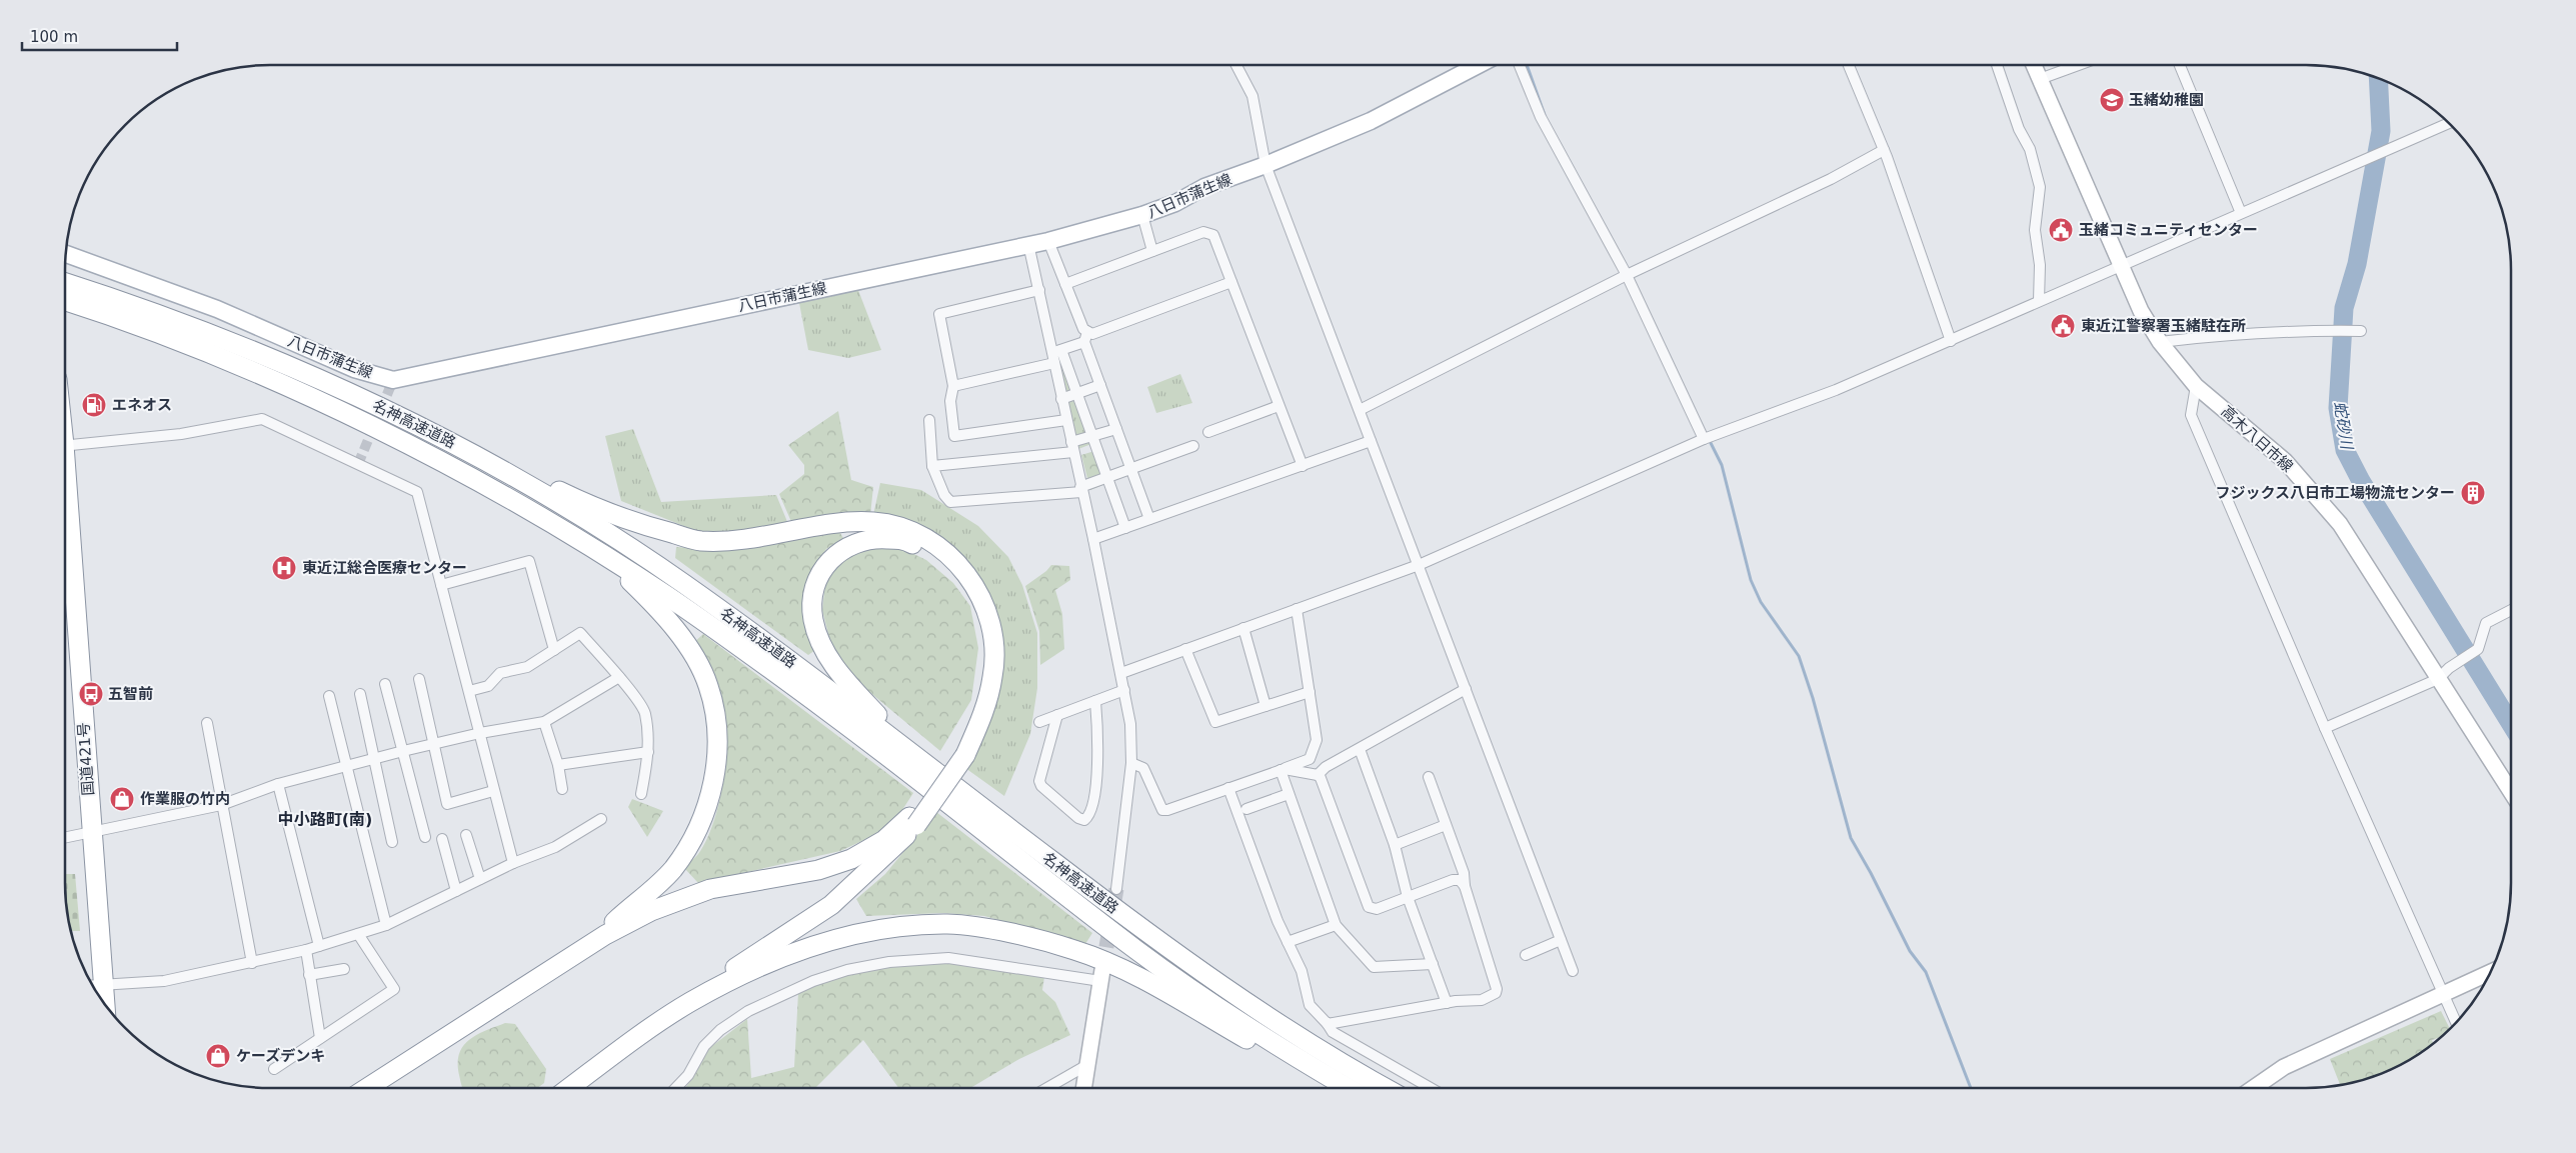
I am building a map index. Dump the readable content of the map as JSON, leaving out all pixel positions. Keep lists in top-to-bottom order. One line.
{"streets":{"highway":["名神高速道路","国道421号"],"main road":["八日市蒲生線","高木八日市線"]},"districts":["中小路町(南)"],"water":["蛇砂川"],"places":{"school or university":["玉緒幼稚園"],"public building":["玉緒コミュニティセンター","東近江警察署玉緒駐在所"],"fuel station":["エネオス"],"building":["フジックス八日市工場物流センター"],"hospital":["東近江総合医療センター"],"bus stop":["五智前"],"shop":["作業服の竹内","ケーズデンキ"]},"scale_bar":"100 m"}
